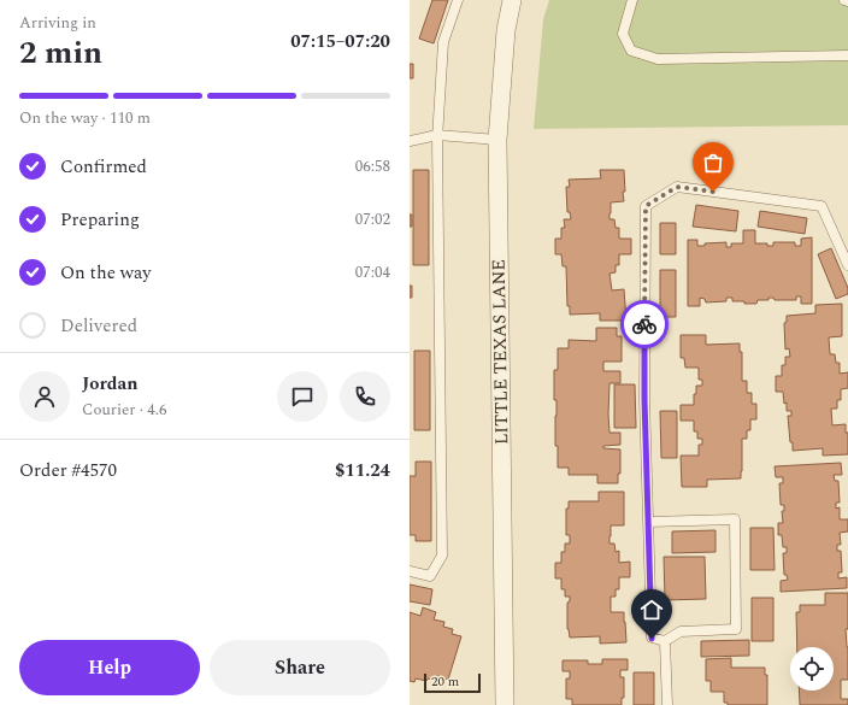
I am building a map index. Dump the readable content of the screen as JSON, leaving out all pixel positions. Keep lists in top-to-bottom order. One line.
{"streets":{"street":["LITTLE TEXAS LANE"]},"scale_bar":"20 m","page":{"heading":["2 min","Arriving in","07:15–07:20"],"panel":["Jordan","Courier · 4.6","Order #4570","$11.24"],"bar":"On the way · 110 m","list":[["Confirmed","06:58"],["Preparing","07:02"],["On the way","07:04"],"Delivered"],"buttons":["Help","Share"],"scale":"20 m"}}
